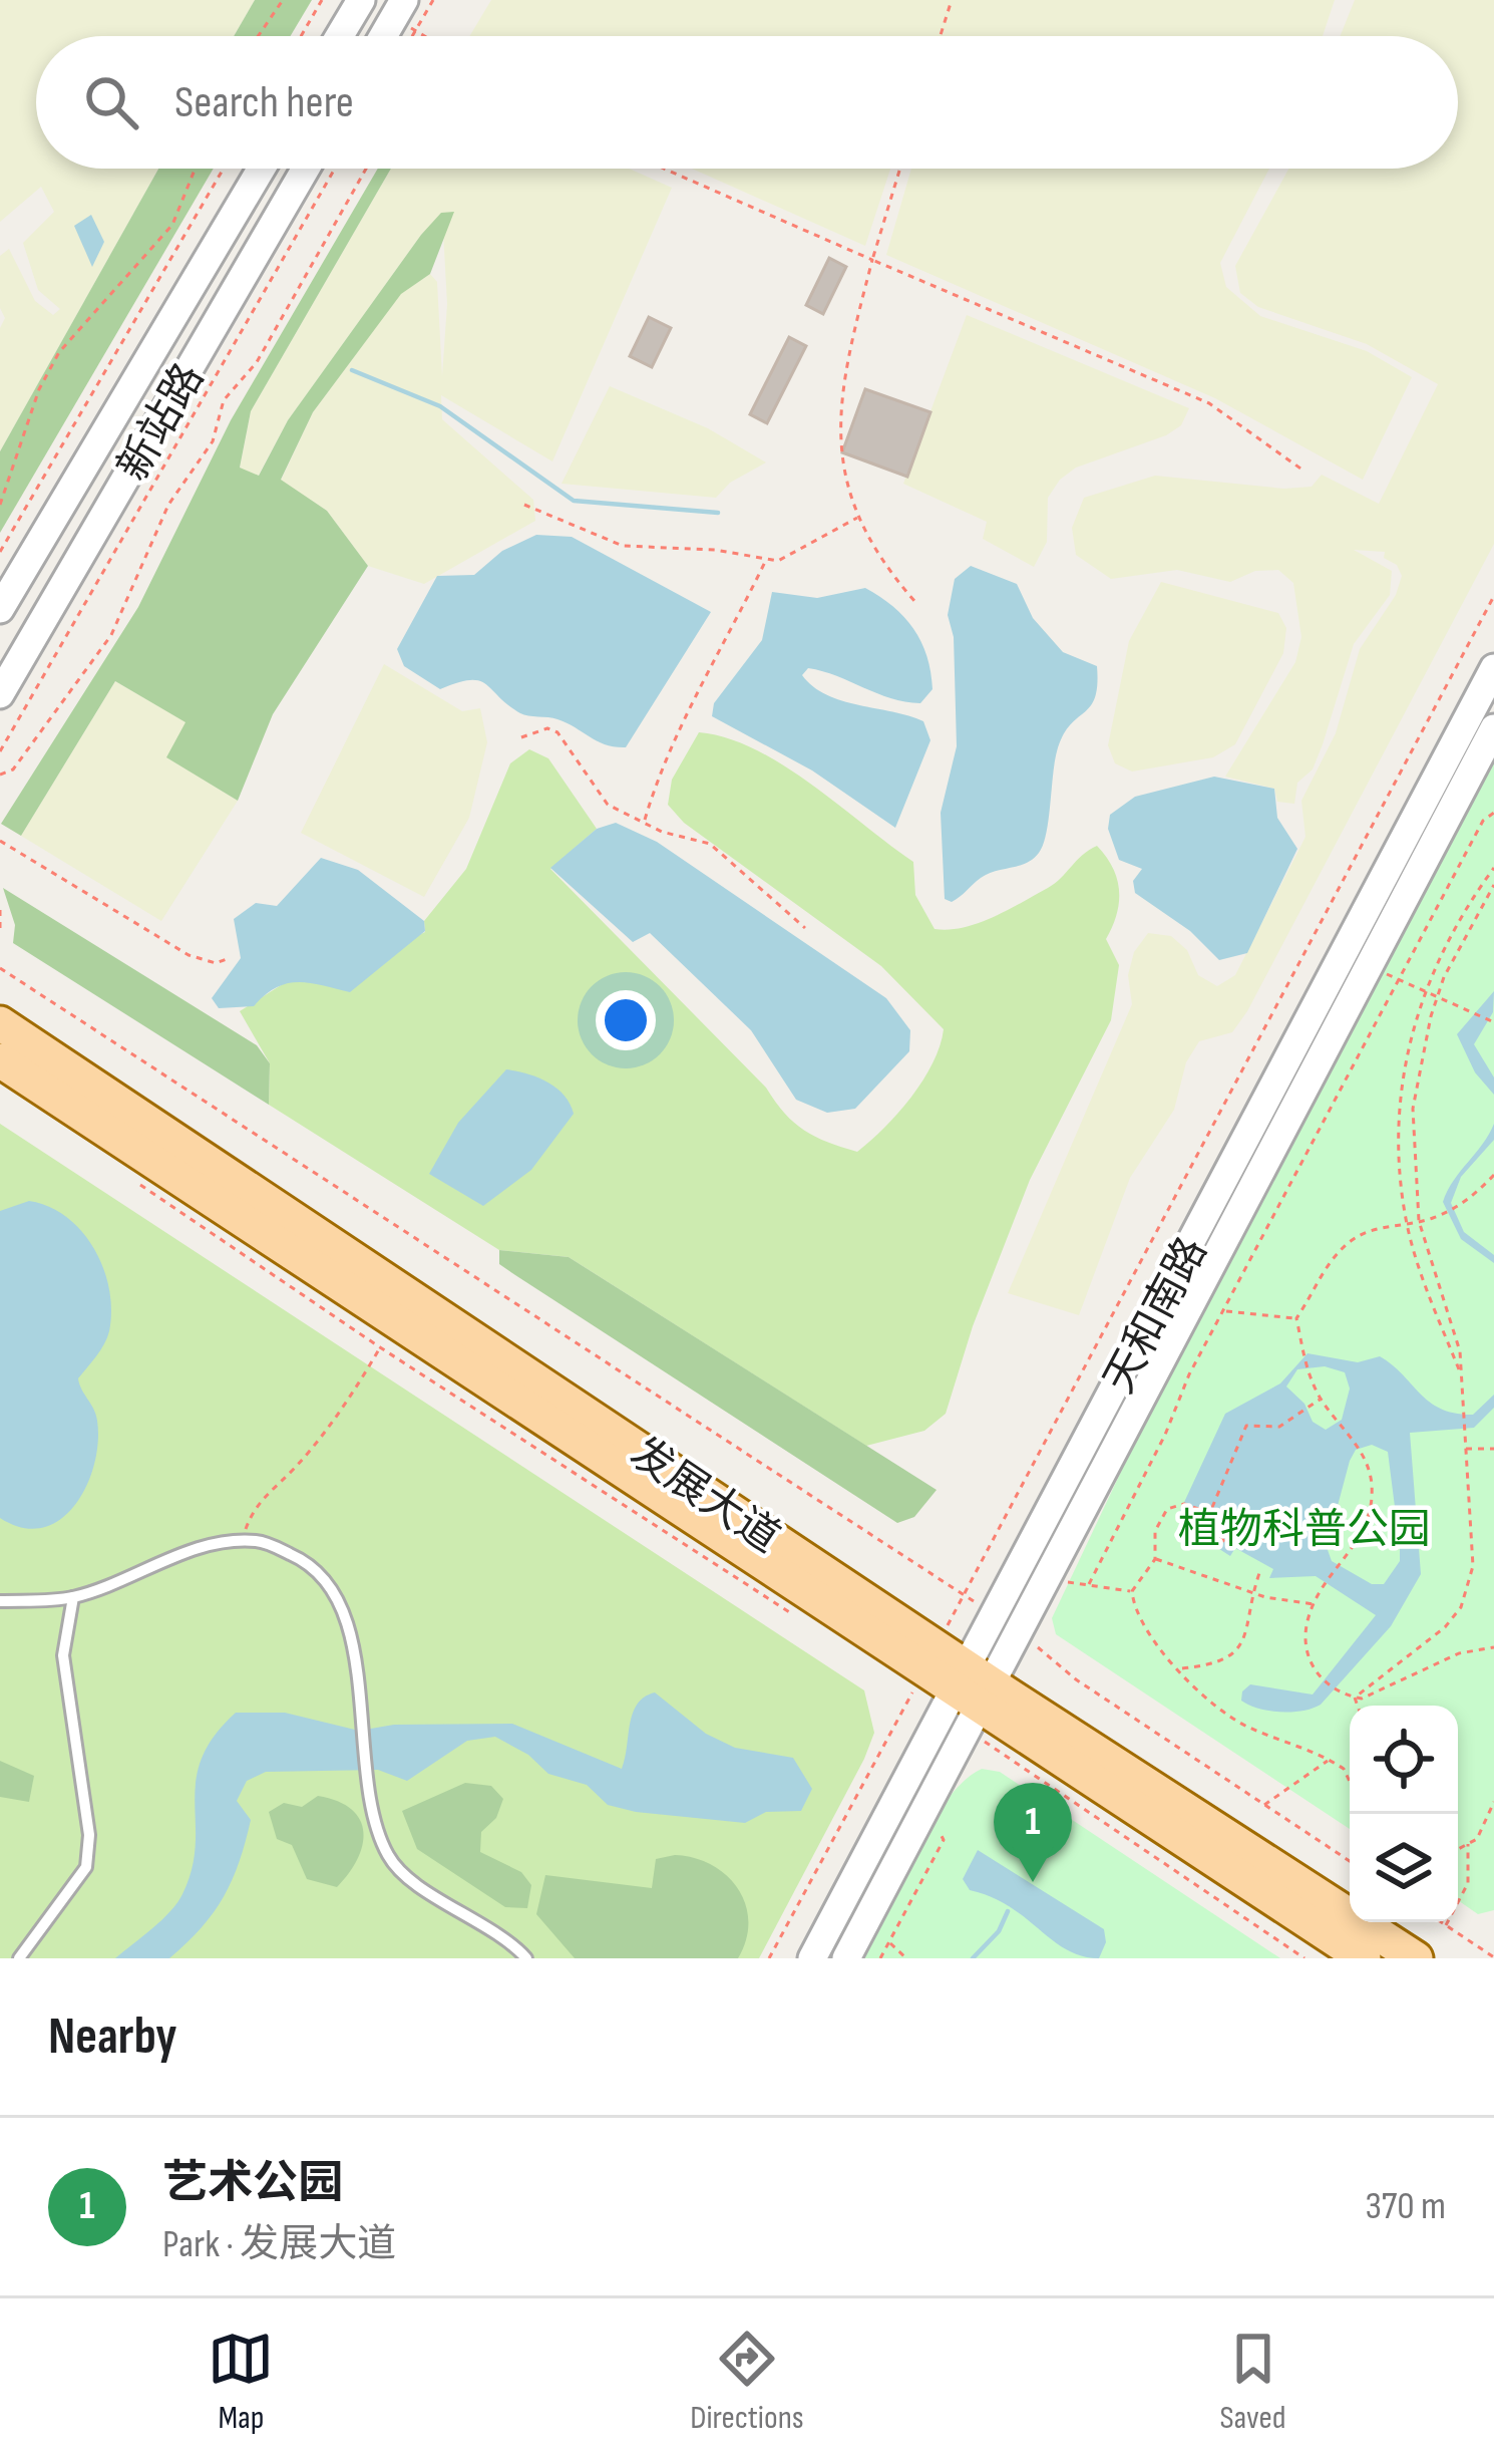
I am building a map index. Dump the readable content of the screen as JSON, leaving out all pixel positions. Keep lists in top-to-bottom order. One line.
{"streets":{"main road":["发展大道"],"street":["新站路","天和南路"]},"crossings":[["天和南路","发展大道"]],"parks":["植物科普公园"],"page":{"search":"Search here","pins":"1","heading":"Nearby","list":[{"mark":"1","name":"艺术公园","note":"Park · 发展大道","value":"370 m"}],"nav":["Map","Directions","Saved"]}}
